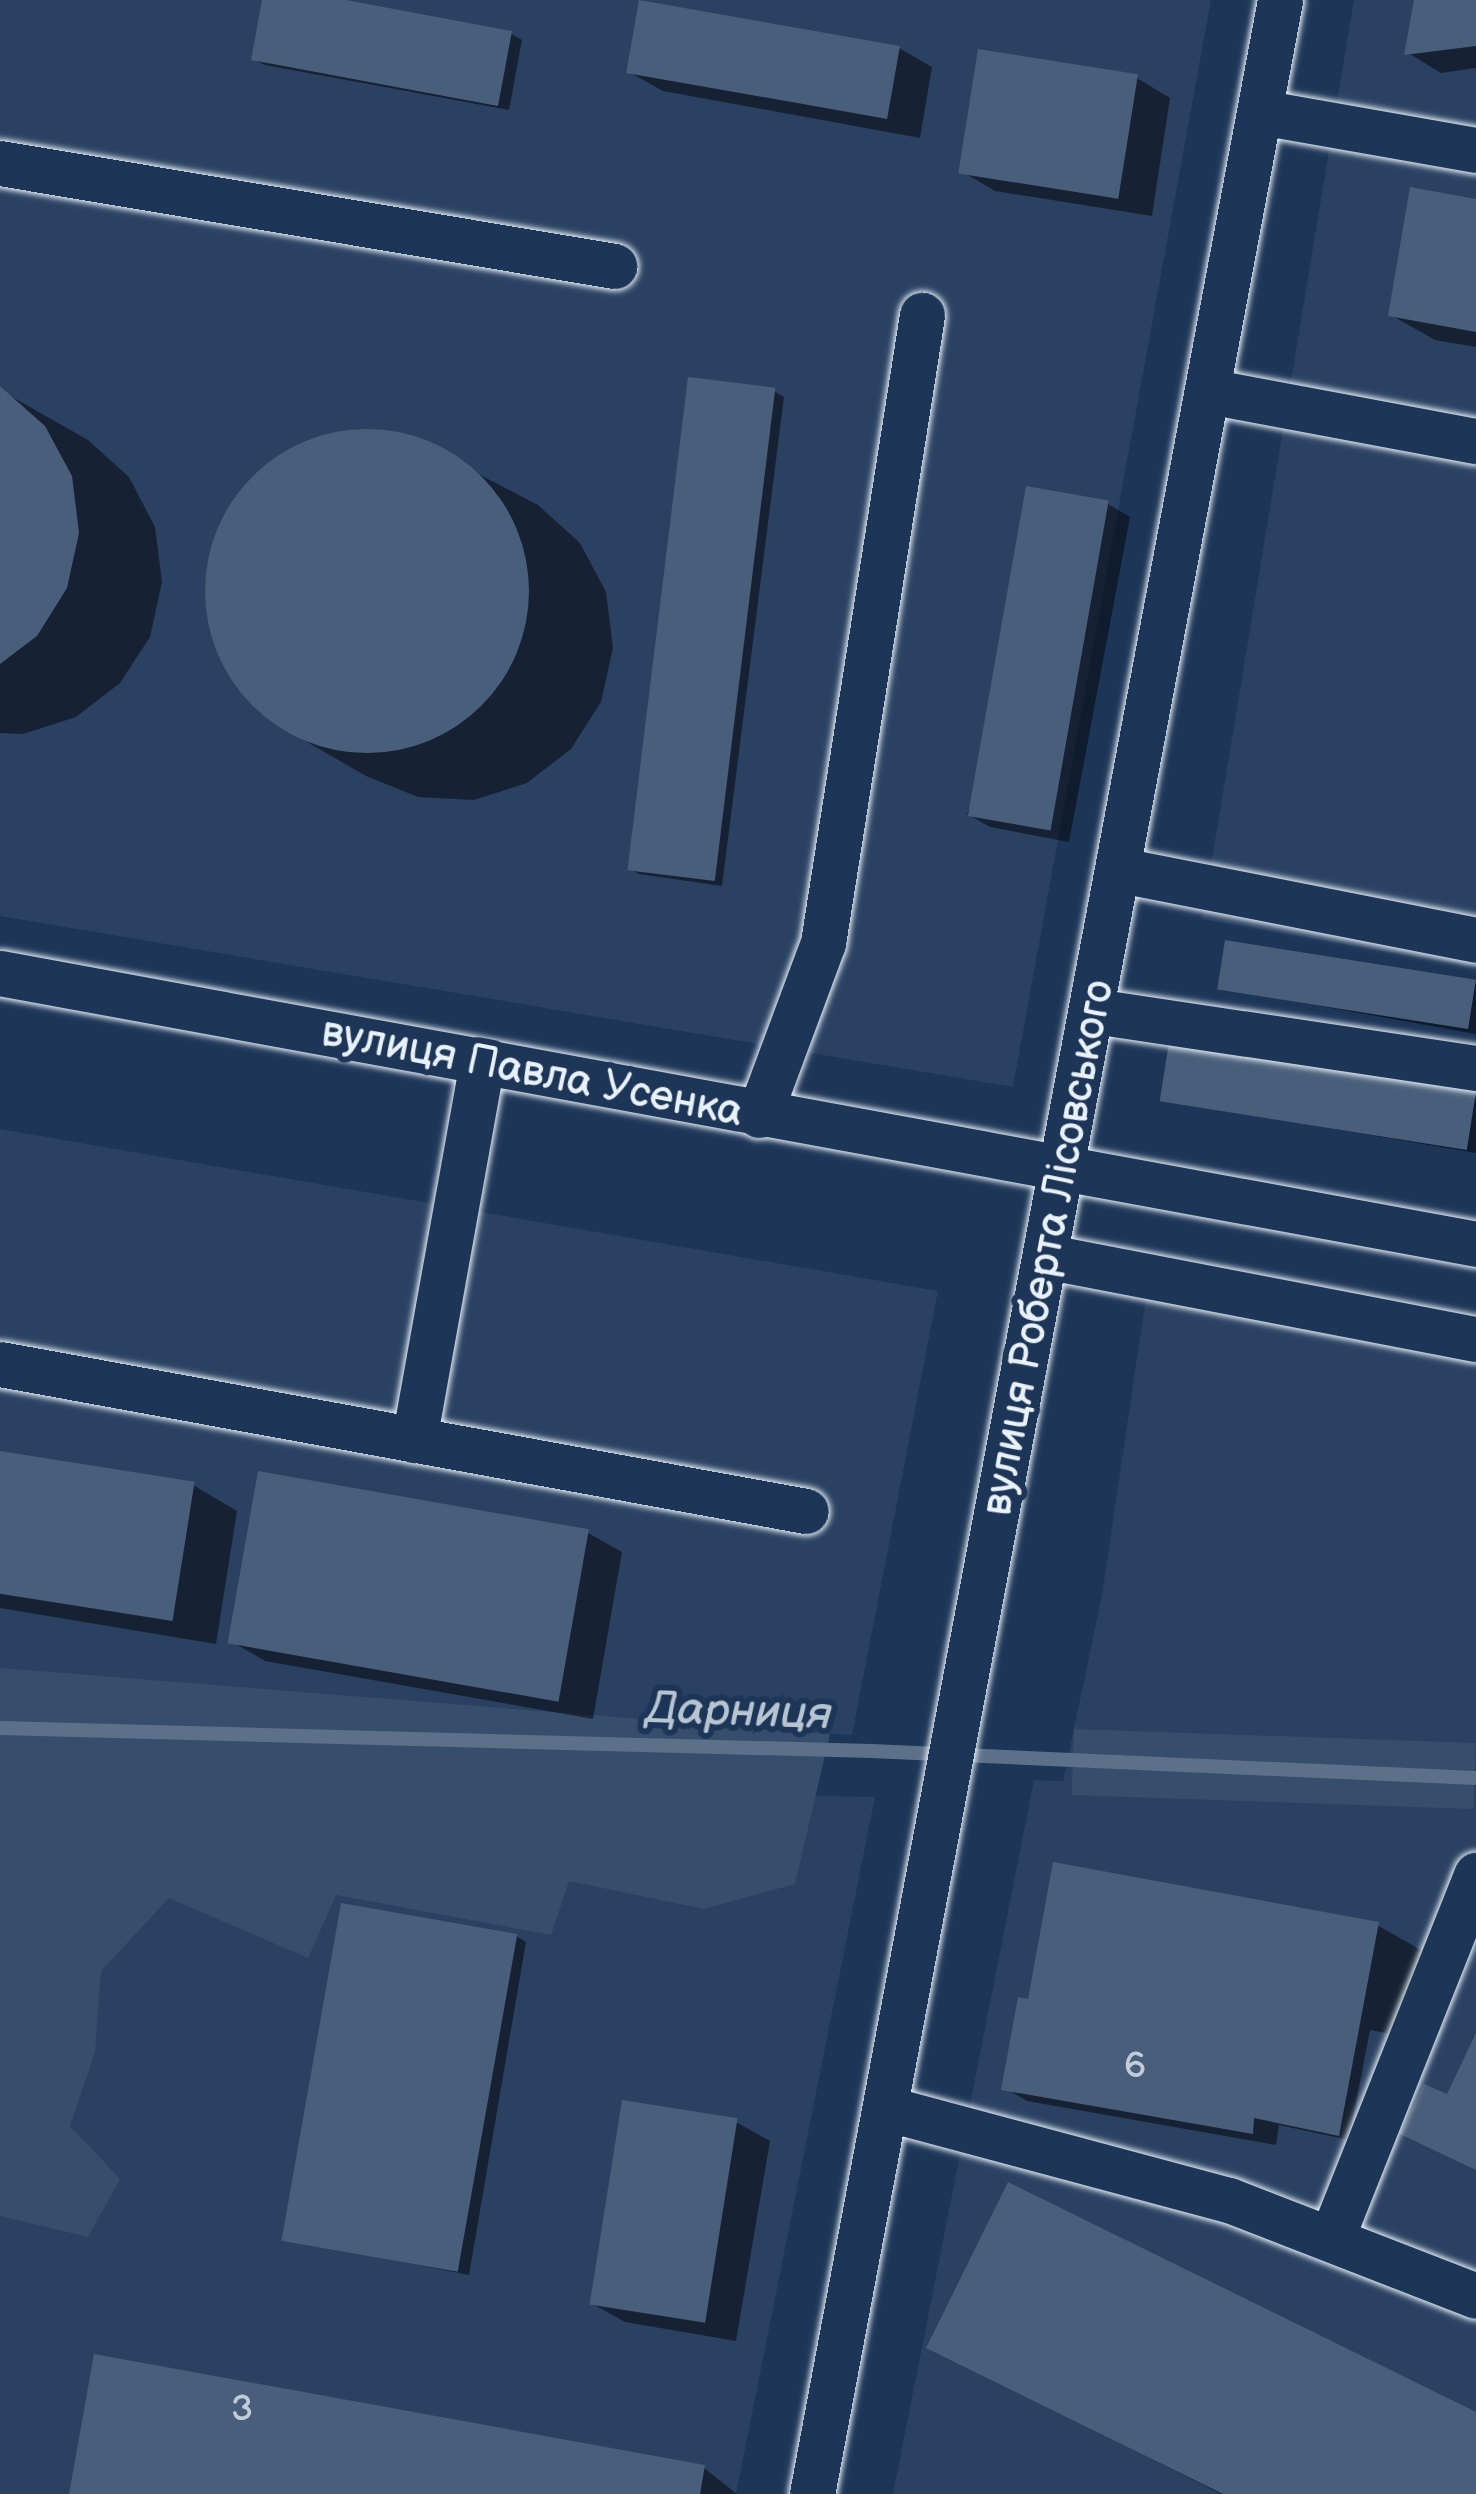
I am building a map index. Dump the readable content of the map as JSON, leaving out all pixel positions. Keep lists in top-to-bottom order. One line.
{"streets":{"street":["вулиця Павла Усенка","вулиця Роберта Лісовського"]},"crossings":[["вулиця Павла Усенка","вулиця Роберта Лісовського"]],"water":["Дарниця"],"house_numbers":["6","3"]}
